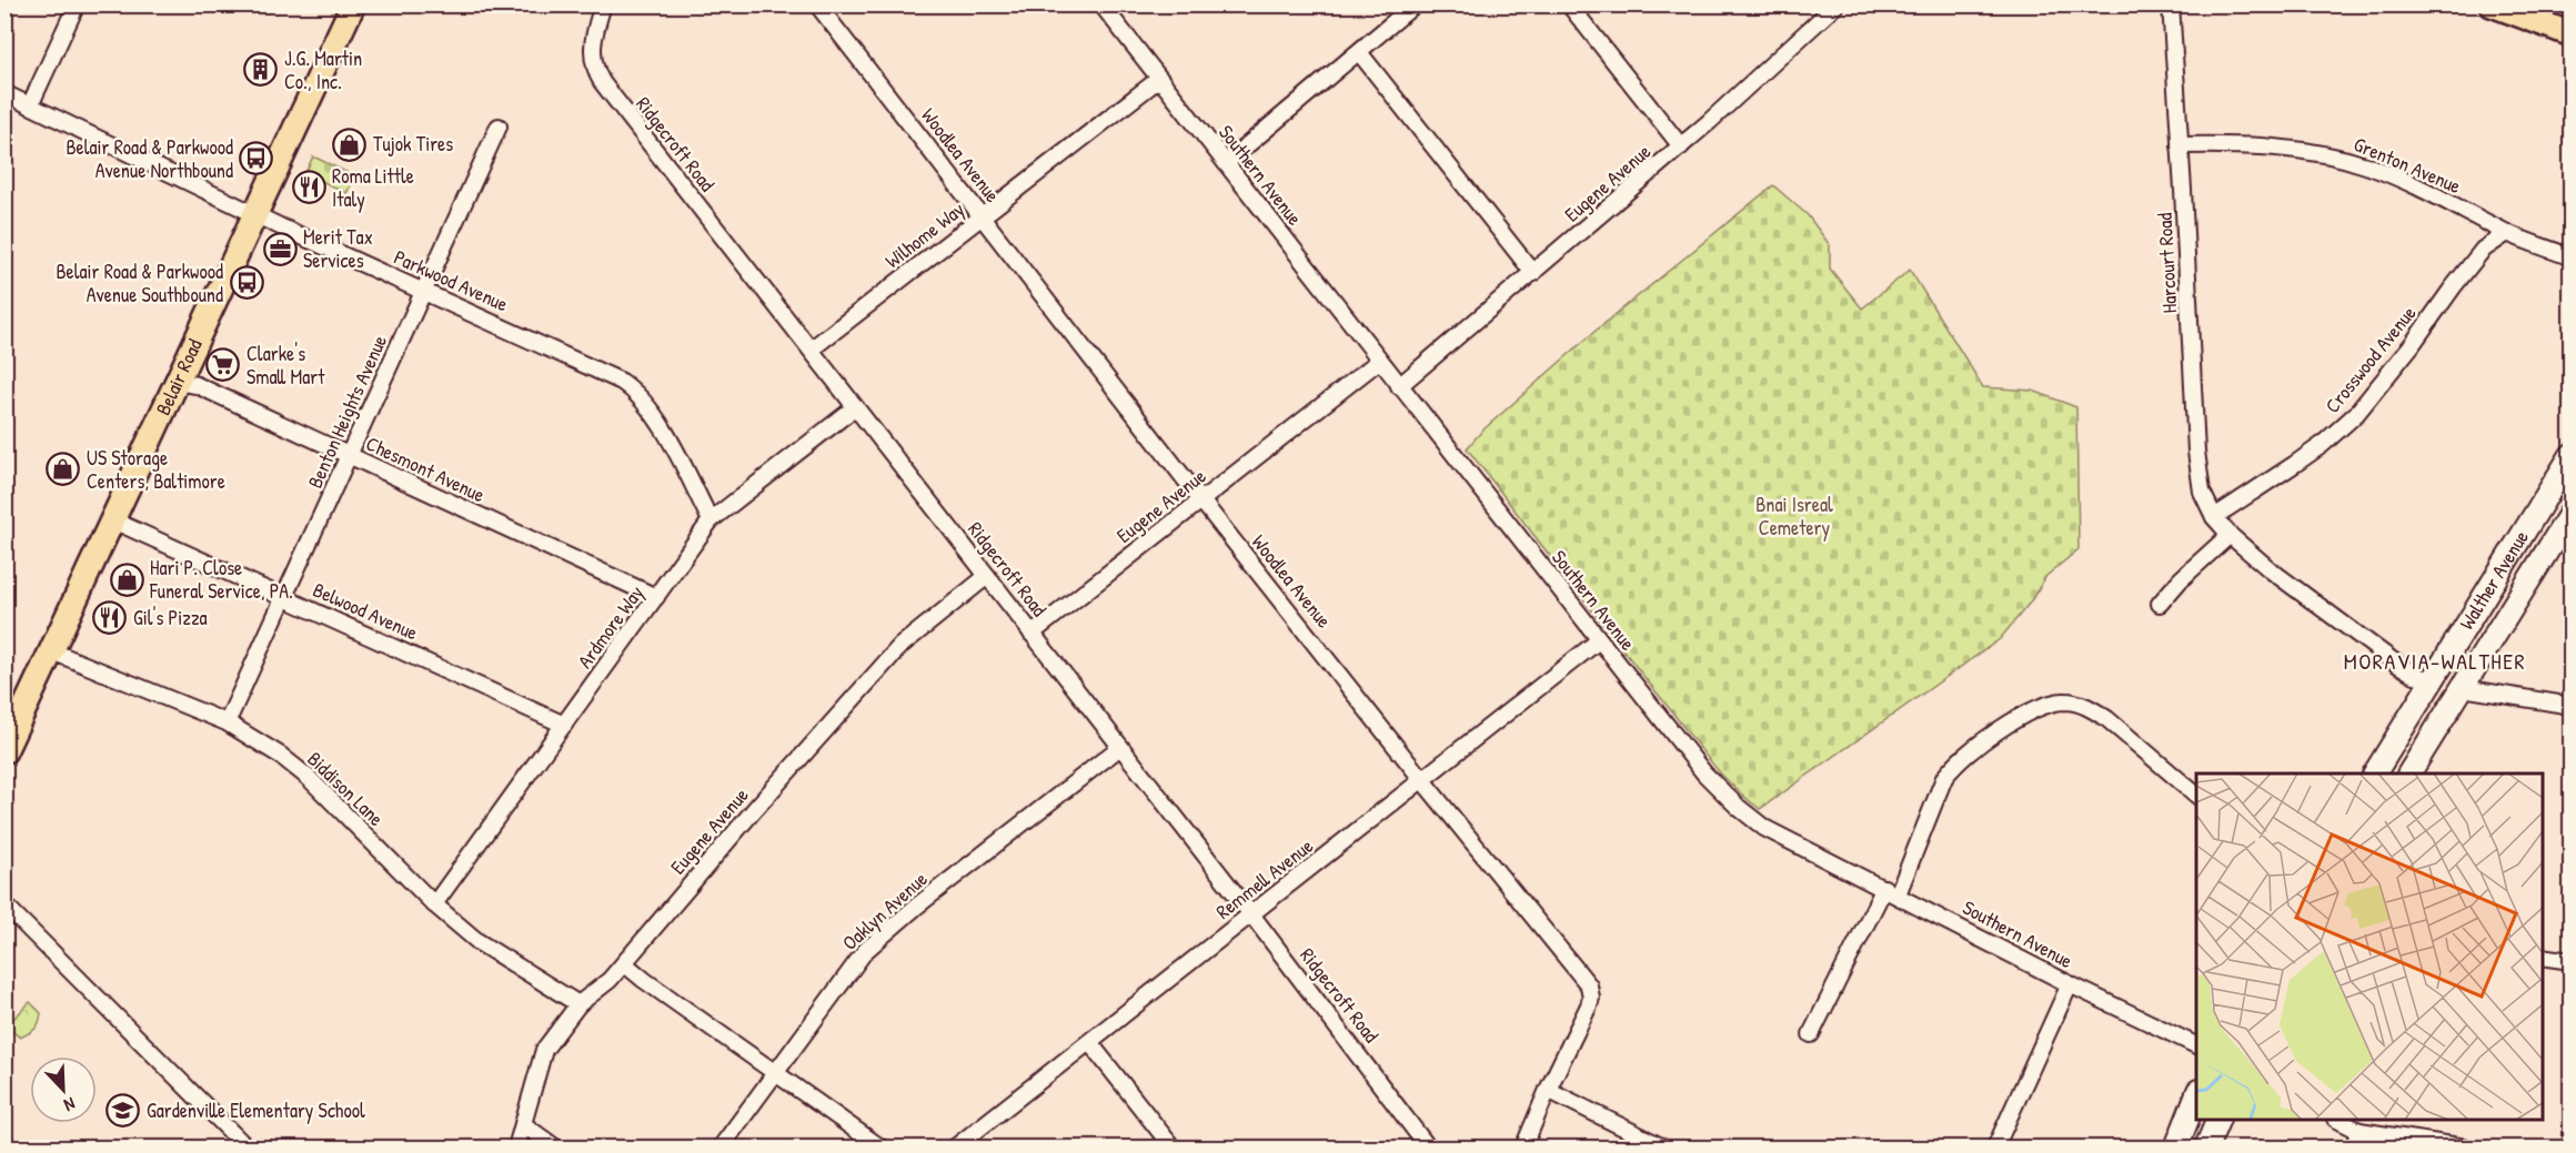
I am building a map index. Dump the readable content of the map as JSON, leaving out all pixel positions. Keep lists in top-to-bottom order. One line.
{"streets":{"main road":["Belair Road","Walther Avenue"],"street":["Ridgecroft Road","Woodlea Avenue","Grenton Avenue","Southern Avenue","Eugene Avenue","Wilhome Way","Harcourt Road","Parkwood Avenue","Crosswood Avenue","Benton Heights Avenue","Chesmont Avenue","Belwood Avenue","Ardmore Way","Biddison Lane","Remmell Avenue","Oaklyn Avenue"]},"crossings":[["Ridgecroft Road","Eugene Avenue"],["Ridgecroft Road","Wilhome Way"],["Ridgecroft Road","Ardmore Way"],["Ridgecroft Road","Remmell Avenue"],["Ridgecroft Road","Oaklyn Avenue"],["Woodlea Avenue","Eugene Avenue"],["Woodlea Avenue","Wilhome Way"],["Woodlea Avenue","Remmell Avenue"],["Grenton Avenue","Harcourt Road"],["Grenton Avenue","Crosswood Avenue"],["Southern Avenue","Eugene Avenue"],["Southern Avenue","Wilhome Way"],["Southern Avenue","Remmell Avenue"],["Eugene Avenue","Biddison Lane"],["Harcourt Road","Crosswood Avenue"],["Harcourt Road","Walther Avenue"],["Parkwood Avenue","Belair Road"],["Parkwood Avenue","Benton Heights Avenue"],["Parkwood Avenue","Ardmore Way"],["Belair Road","Chesmont Avenue"],["Belair Road","Belwood Avenue"],["Belair Road","Biddison Lane"],["Benton Heights Avenue","Chesmont Avenue"],["Benton Heights Avenue","Belwood Avenue"],["Chesmont Avenue","Ardmore Way"],["Belwood Avenue","Ardmore Way"],["Ardmore Way","Biddison Lane"]],"districts":["MORAVIA-WALTHER"],"parks":["Bnai Isreal Cemetery"],"places":{"building":["J.G. Martin Co., Inc."],"shop":["Tujok Tires","US Storage Centers, Baltimore","Hari P. Close Funeral Service, PA."],"bus stop":["Belair Road & Parkwood Avenue Northbound","Belair Road & Parkwood Avenue Southbound"],"restaurant":["Roma Little Italy","Gil's Pizza"],"office":["Merit Tax Services"],"supermarket":["Clarke's Small Mart"],"school or university":["Gardenville Elementary School"]},"north":"bottom right"}
